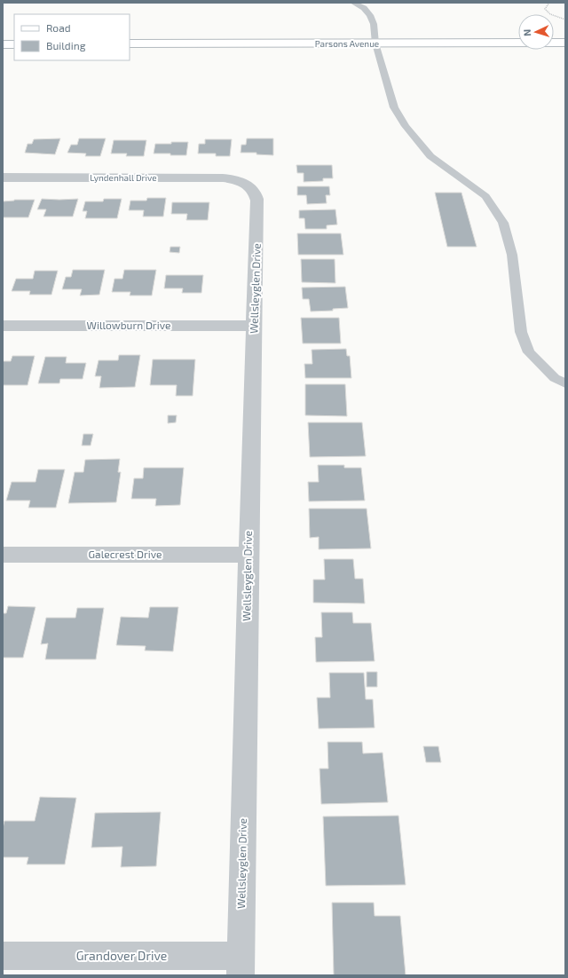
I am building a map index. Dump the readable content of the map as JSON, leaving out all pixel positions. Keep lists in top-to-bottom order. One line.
{"streets":{"street":["Parsons Avenue","Lyndenhall Drive","Wellsleyglen Drive","Willowburn Drive","Galecrest Drive","Grandover Drive"]},"crossings":[["Lyndenhall Drive","Wellsleyglen Drive"],["Wellsleyglen Drive","Willowburn Drive"],["Wellsleyglen Drive","Galecrest Drive"],["Wellsleyglen Drive","Grandover Drive"]],"legend":["Road","Building"],"north":"left"}
